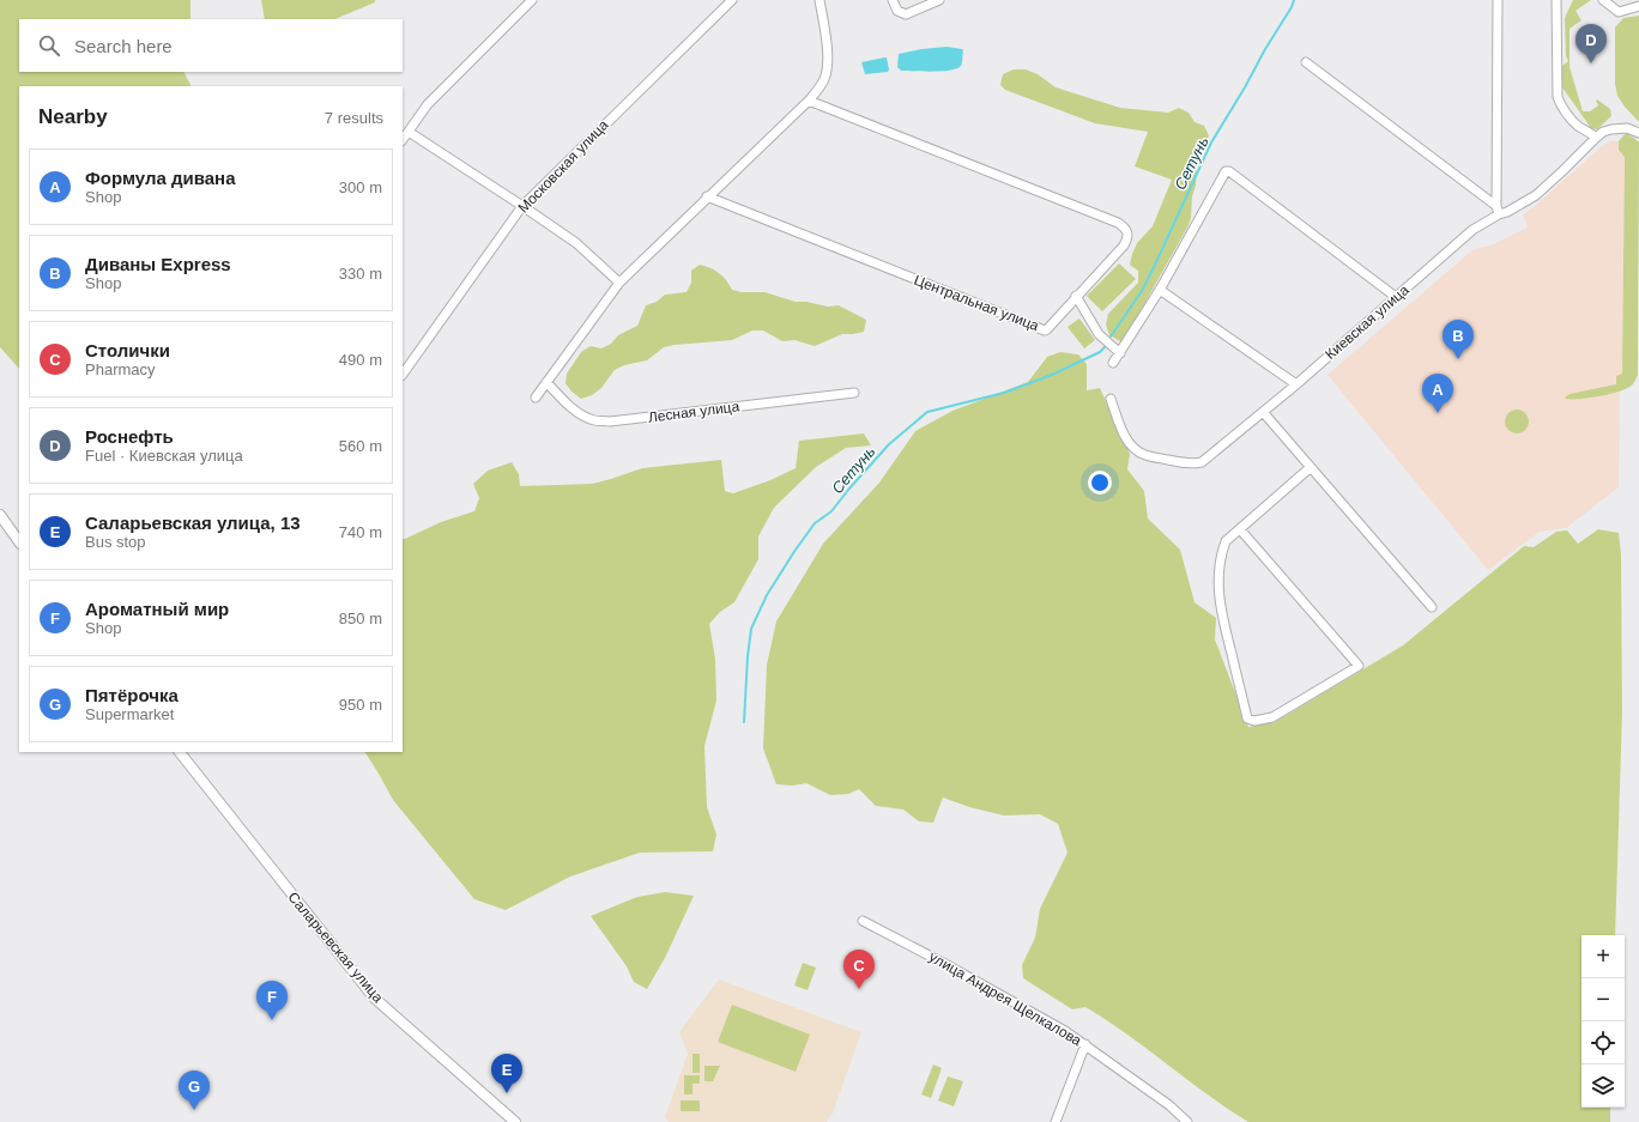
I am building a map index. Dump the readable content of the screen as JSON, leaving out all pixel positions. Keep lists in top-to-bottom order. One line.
{"streets":{"street":["Московская улица","Центральная улица","Киевская улица","Лесная улица","Саларьевская улица","улица Андрея Щелкалова"]},"water":["Сетунь"],"page":{"search":"Search here","pins":["D","B","A","C","F","E","G"],"heading":["Nearby","7 results"],"list":[{"mark":"A","name":"Формула дивана","note":"Shop","value":"300 m"},{"mark":"B","name":"Диваны Express","note":"Shop","value":"330 m"},{"mark":"C","name":"Столички","note":"Pharmacy","value":"490 m"},{"mark":"D","name":"Роснефть","note":"Fuel · Киевская улица","value":"560 m"},{"mark":"E","name":"Саларьевская улица, 13","note":"Bus stop","value":"740 m"},{"mark":"F","name":"Ароматный мир","note":"Shop","value":"850 m"},{"mark":"G","name":"Пятёрочка","note":"Supermarket","value":"950 m"}],"map_buttons":["+","−"]}}
